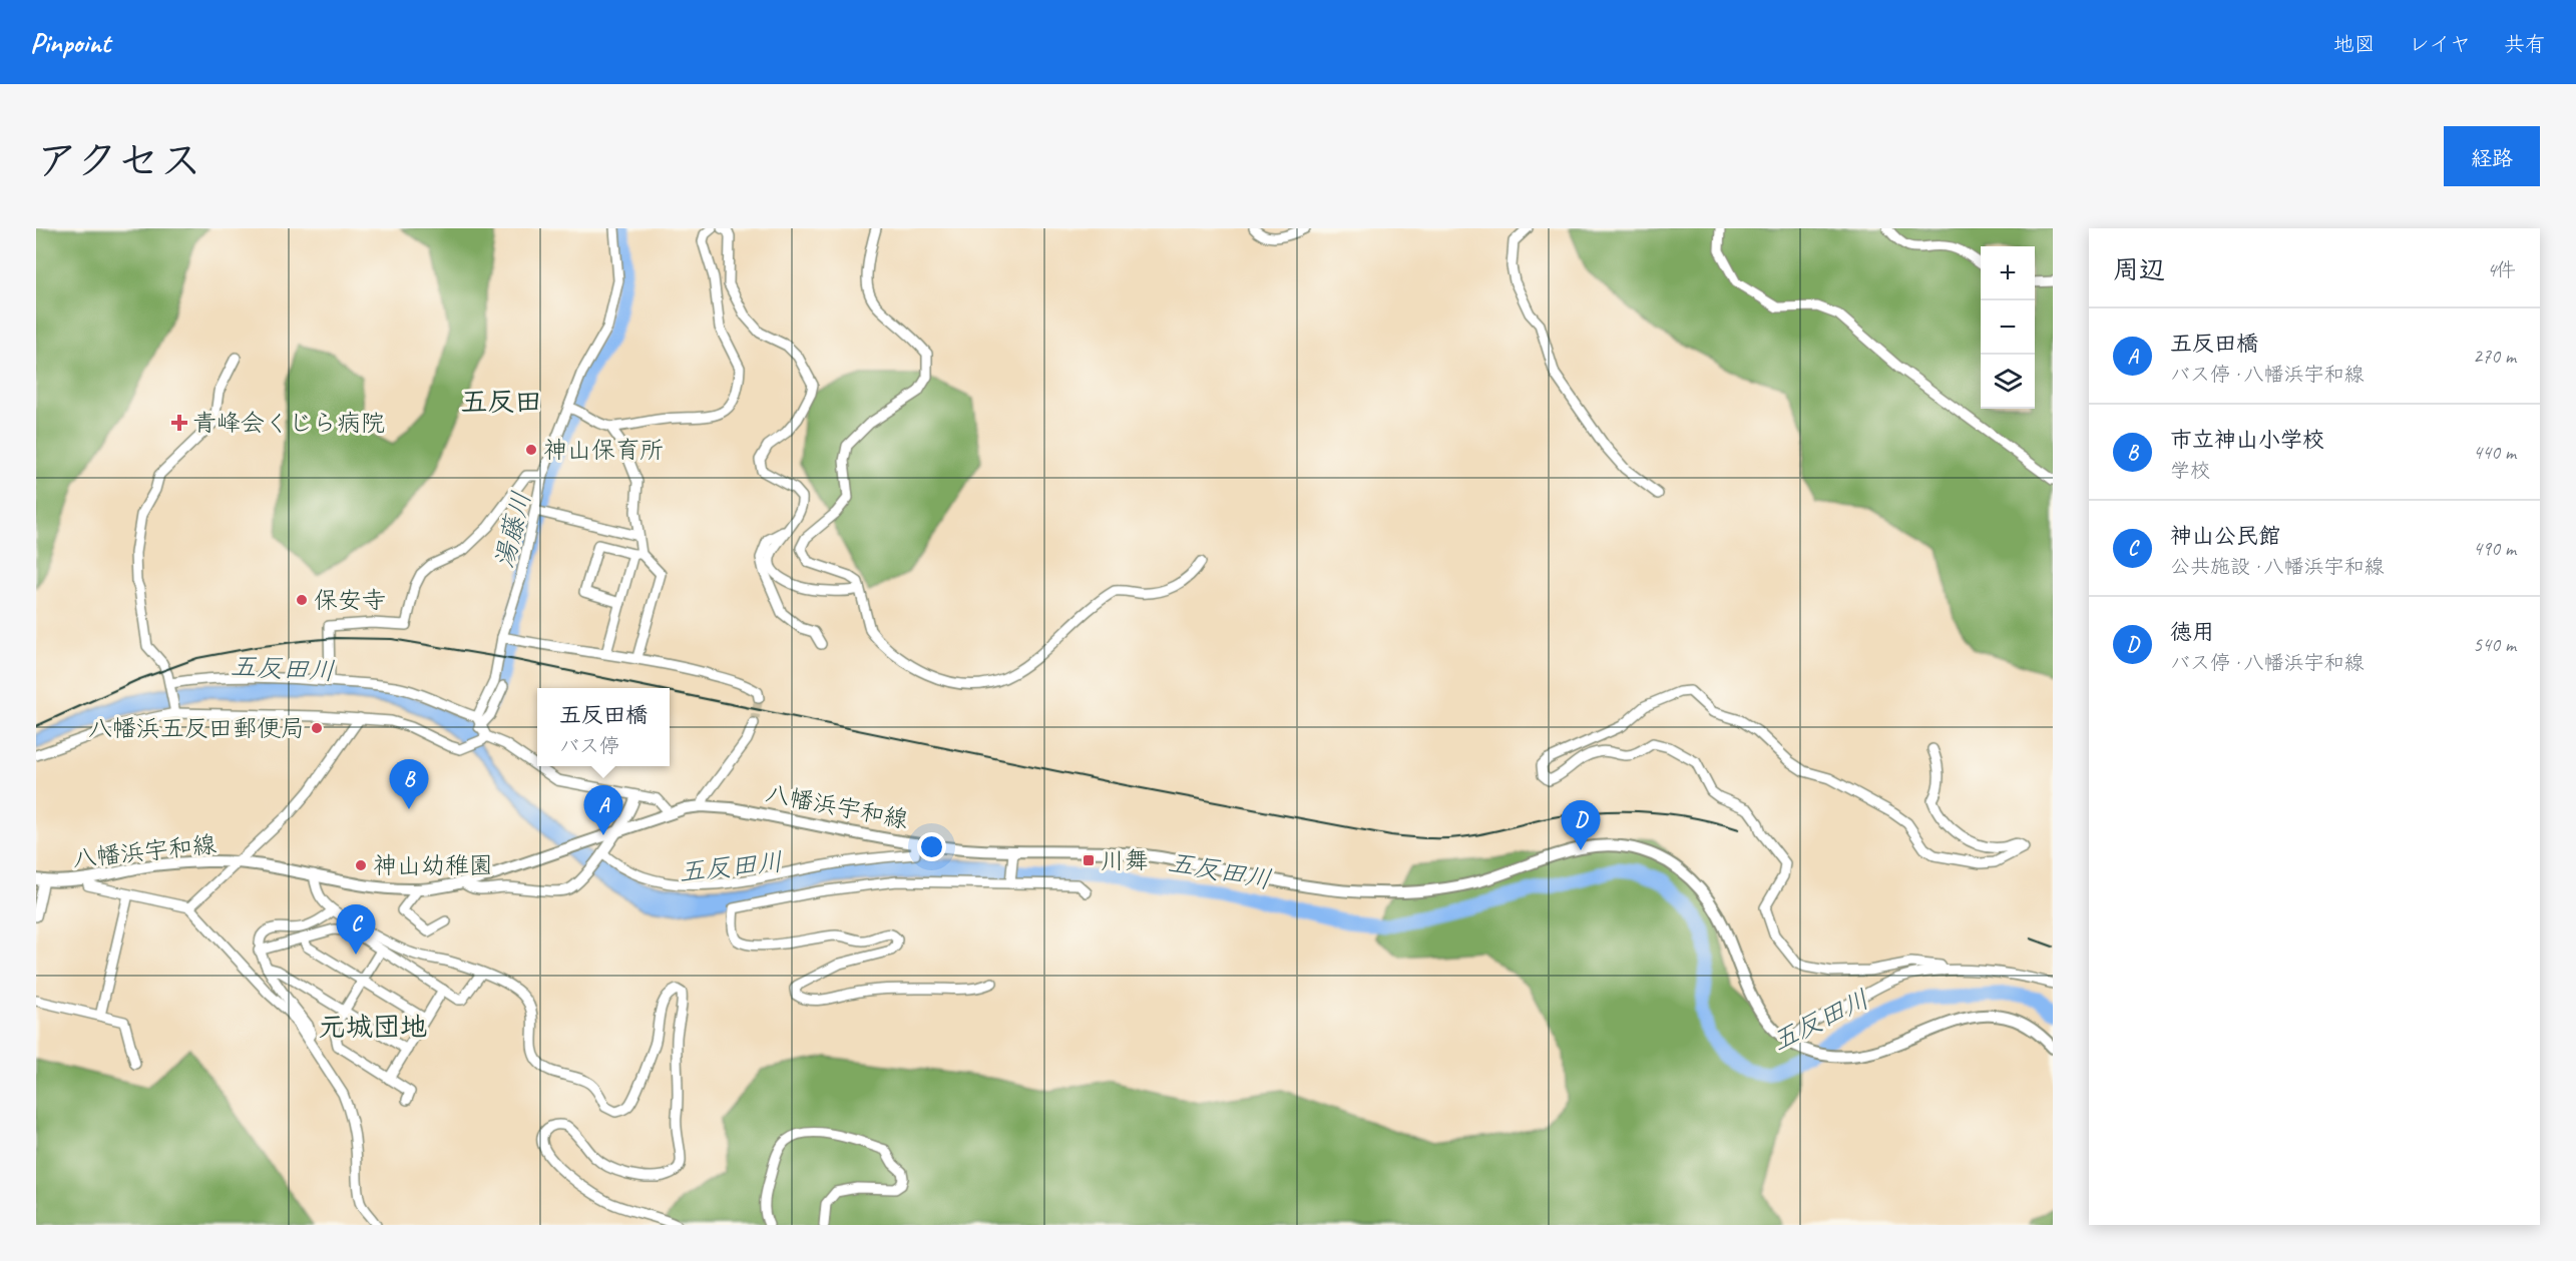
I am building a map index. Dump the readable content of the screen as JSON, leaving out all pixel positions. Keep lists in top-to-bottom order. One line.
{"streets":{"main road":["八幡浜宇和線"]},"districts":["五反田","元城団地"],"water":["湯藤川","五反田川"],"places":{"health":["青峰会くじら病院"],"other":["神山保育所","保安寺","八幡浜五反田郵便局","神山幼稚園"],"transit":["川舞"]},"page":{"header":"Pinpoint","nav":["地図","レイヤ","共有"],"title":"アクセス","buttons":"経路","heading":["周辺","4件"],"map_buttons":["+","−"],"list":[{"mark":"A","name":"五反田橋","note":"バス停 · 八幡浜宇和線","value":"270 m"},{"mark":"B","name":"市立神山小学校","note":"学校","value":"440 m"},{"mark":"C","name":"神山公民館","note":"公共施設 · 八幡浜宇和線","value":"490 m"},{"mark":"D","name":"徳用","note":"バス停 · 八幡浜宇和線","value":"540 m"}],"popup":["五反田橋","バス停"],"pins":["B","A","D","C"]}}
